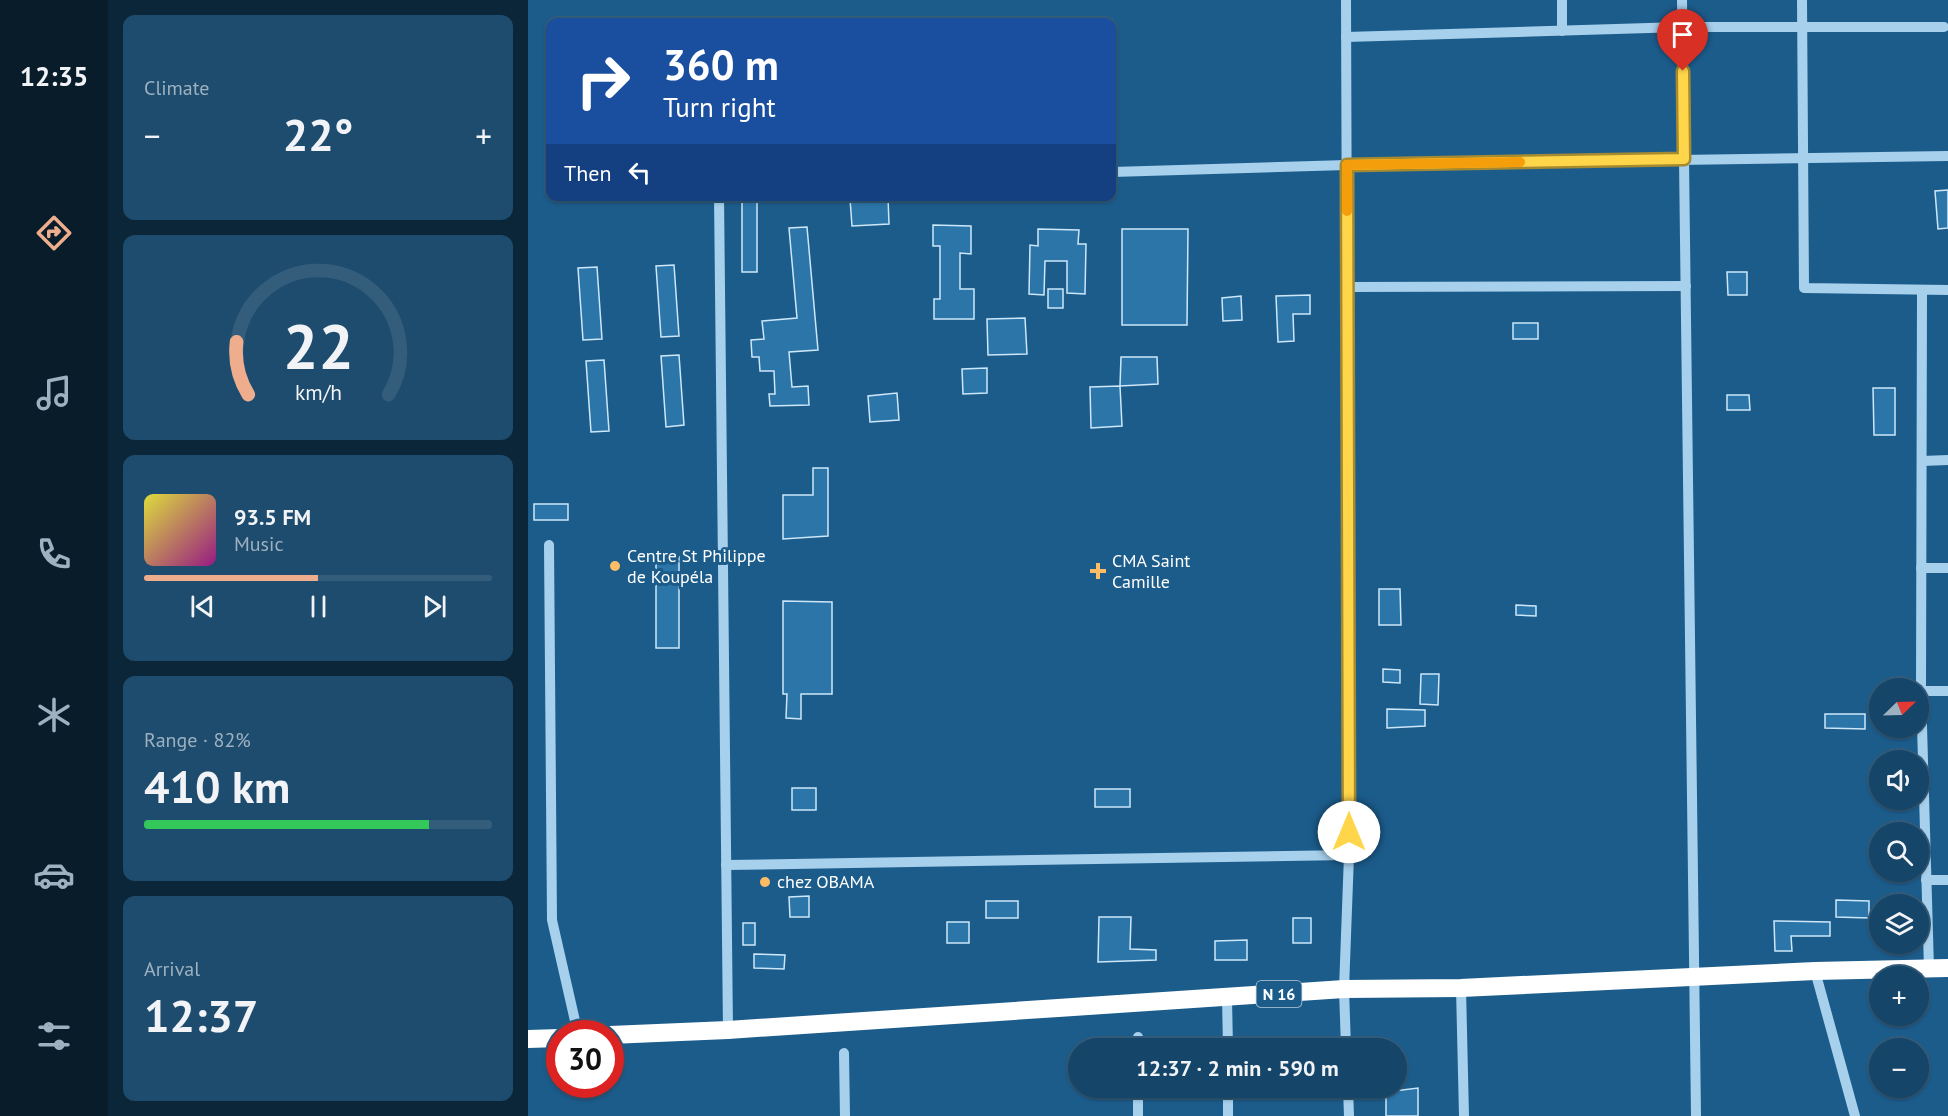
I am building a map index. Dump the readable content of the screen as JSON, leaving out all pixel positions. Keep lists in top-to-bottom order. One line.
{"streets":{"highway":["N 16"]},"places":{"other":["Centre St Philippe de Koupéla","chez OBAMA"],"health":["CMA Saint Camille"]},"north":"top right","page":{"tabs":"12:35","tile":["Climate",["Range · 82%","410 km"],["Arrival","12:37"]],"turn":["360 m","Turn right"],"heat":["−","22°","+"],"then":"Then","song":["93.5 FM","Music"],"map_buttons":["+","−"],"limit":"30","trip":"12:37 · 2 min · 590 m","gauge":["22","km/h"]}}
